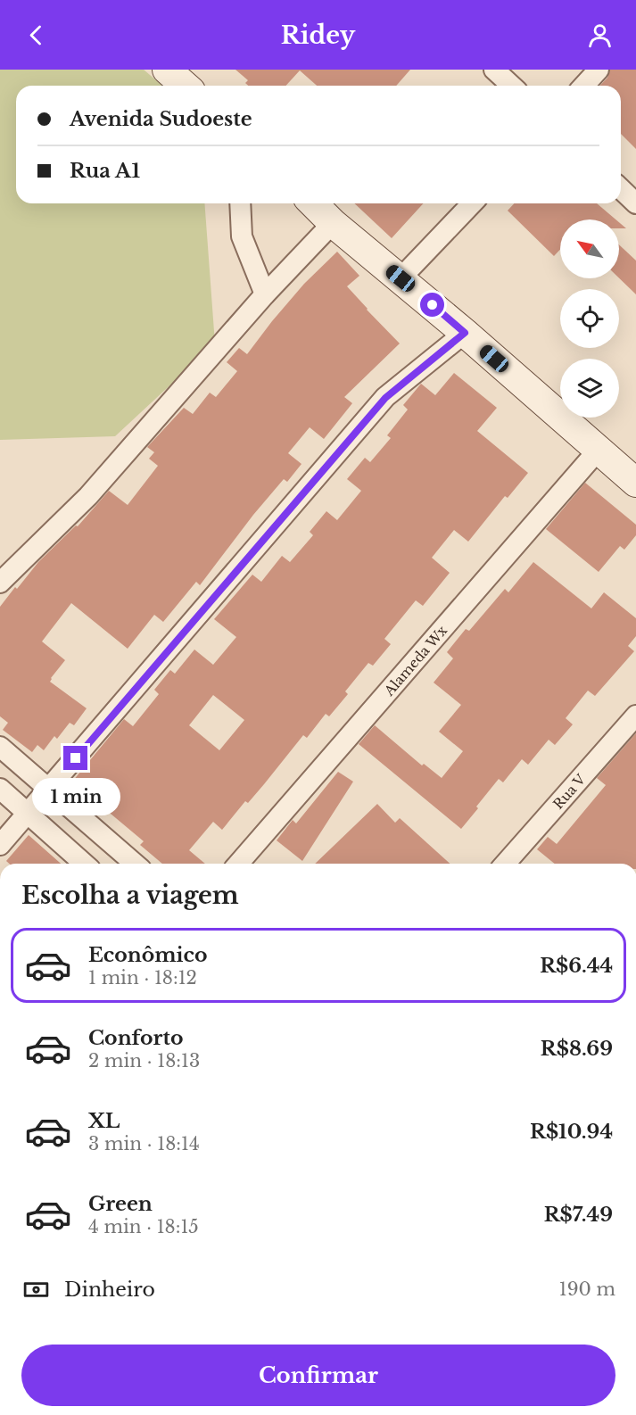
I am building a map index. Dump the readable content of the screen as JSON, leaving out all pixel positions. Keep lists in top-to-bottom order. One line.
{"streets":{"street":["Alameda Wx","Rua V"]},"north":"top left","page":{"header":"Ridey","banner":["Avenida Sudoeste","Rua A1"],"bubble":"1 min","heading":"Escolha a viagem","list":[{"name":"Econômico","note":"1 min · 18:12","value":"R$6.44"},{"name":"Conforto","note":"2 min · 18:13","value":"R$8.69"},{"name":"XL","note":"3 min · 18:14","value":"R$10.94"},{"name":"Green","note":"4 min · 18:15","value":"R$7.49"}],"pay":["Dinheiro","190 m"],"buttons":"Confirmar"}}
